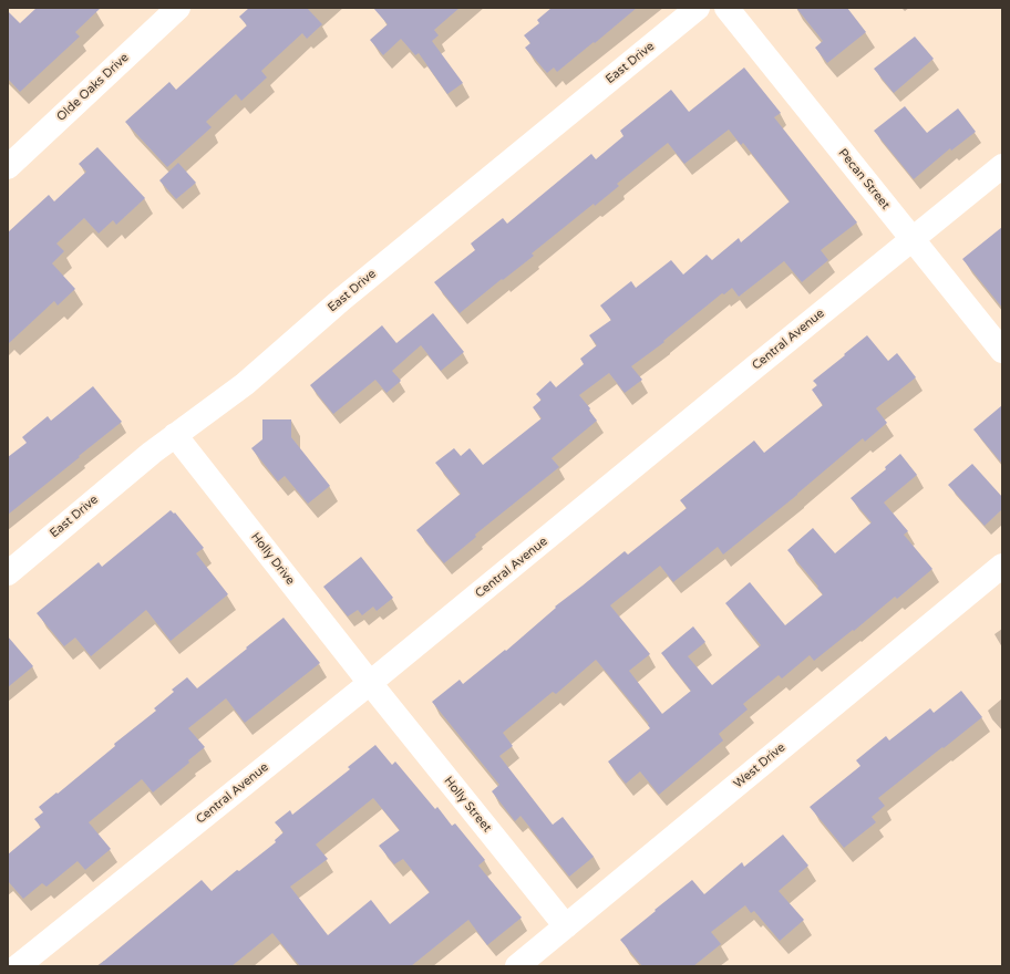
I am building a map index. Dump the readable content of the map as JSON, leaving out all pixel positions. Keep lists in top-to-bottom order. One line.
{"streets":{"street":["East Drive","Olde Oaks Drive","Pecan Street","Central Avenue","Holly Drive","West Drive","Holly Street"]},"crossings":[["East Drive","Holly Drive"],["Pecan Street","Central Avenue"],["Central Avenue","Holly Drive"],["Central Avenue","Holly Street"],["Holly Drive","Holly Street"],["West Drive","Holly Street"]]}
